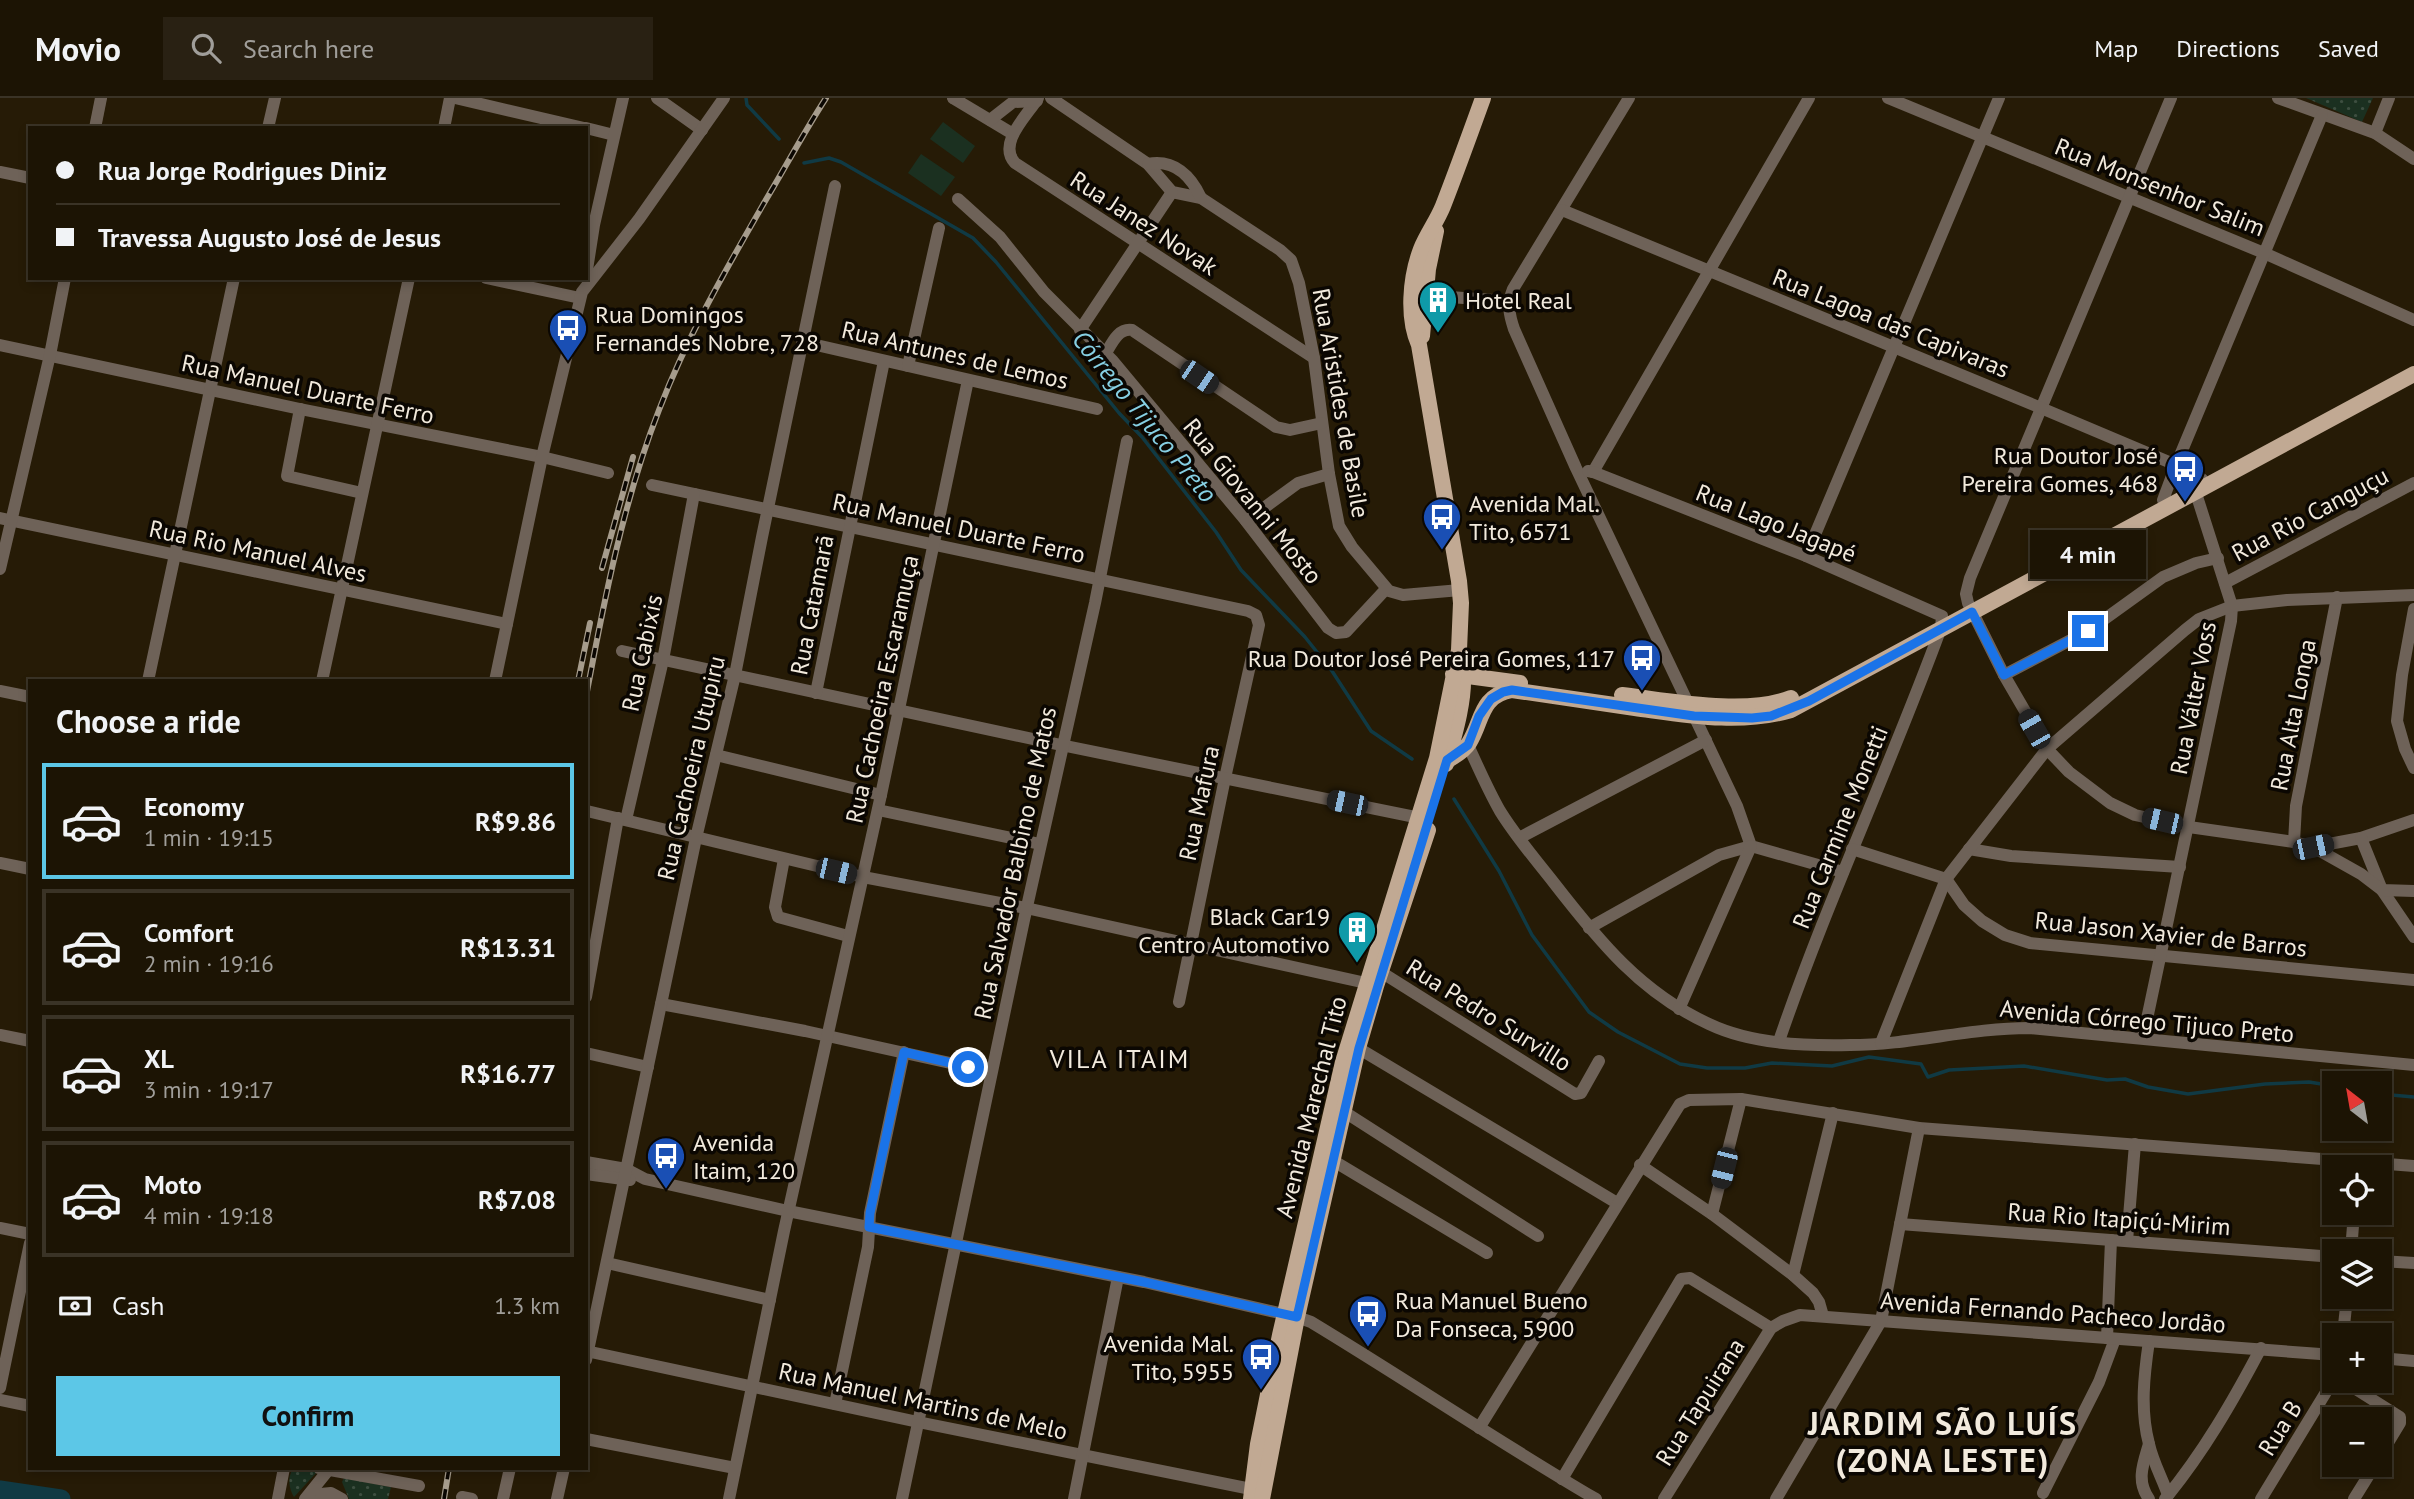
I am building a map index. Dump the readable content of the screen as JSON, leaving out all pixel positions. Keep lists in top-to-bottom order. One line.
{"streets":{"main road":["Avenida Marechal Tito"],"street":["Rua Monsenhor Salim","Rua Janez Novak","Rua Lagoa das Capivaras","Rua Antunes de Lemos","Rua Manuel Duarte Ferro","Rua Aristides de Basile","Rua Giovanni Mosto","Rua Rio Canguçu","Rua Lago Jagapé","Rua Rio Manuel Alves","Rua Catamarã","Rua Cabixis","Rua Cachoeira Escaramuça","Rua Válter Voss","Rua Alta Longa","Rua Cachoeira Utupiru","Rua Mafura","Rua Carmine Monetti","Rua Salvador Balbino de Matos","Rua Jason Xavier de Barros","Rua Pedro Survillo","Avenida Córrego Tijuco Preto","Rua Rio Itapiçú-Mirim","Avenida Fernando Pacheco Jordão","Rua Manuel Martins de Melo","Rua Tapuirana","Rua B"]},"crossings":[["Rua Janez Novak","Rua Aristides de Basile"],["Rua Lagoa das Capivaras","Rua Válter Voss"],["Rua Antunes de Lemos","Rua Catamarã"],["Rua Antunes de Lemos","Rua Cachoeira Escaramuça"],["Rua Antunes de Lemos","Rua Cachoeira Utupiru"],["Rua Manuel Duarte Ferro","Rua Catamarã"],["Rua Manuel Duarte Ferro","Rua Cabixis"],["Rua Manuel Duarte Ferro","Rua Cachoeira Escaramuça"],["Rua Manuel Duarte Ferro","Rua Cachoeira Utupiru"],["Rua Manuel Duarte Ferro","Rua Mafura"],["Rua Manuel Duarte Ferro","Rua Salvador Balbino de Matos"],["Rua Aristides de Basile","Rua Giovanni Mosto"],["Rua Rio Canguçu","Rua Válter Voss"],["Rua Lago Jagapé","Rua Carmine Monetti"],["Rua Cachoeira Escaramuça","Rua Manuel Martins de Melo"],["Rua Válter Voss","Rua Jason Xavier de Barros"],["Rua Válter Voss","Avenida Córrego Tijuco Preto"],["Rua Carmine Monetti","Avenida Córrego Tijuco Preto"],["Rua Salvador Balbino de Matos","Rua Manuel Martins de Melo"],["Rua Pedro Survillo","Avenida Marechal Tito"],["Avenida Marechal Tito","Rua Manuel Martins de Melo"],["Avenida Fernando Pacheco Jordão","Rua Tapuirana"]],"districts":["VILA ITAIM","JARDIM SÃO LUÍS (ZONA LESTE)"],"water":["Córrego Tijuco Preto"],"places":{"building":["Hotel Real","Black Car19 Centro Automotivo"],"bus stop":["Rua Domingos Fernandes Nobre, 728","Rua Doutor José Pereira Gomes, 468","Avenida Mal. Tito, 6571","Rua Doutor José Pereira Gomes, 117","Avenida Itaim, 120","Rua Manuel Bueno Da Fonseca, 5900","Avenida Mal. Tito, 5955"]},"north":"top left","page":{"header":"Movio","search":"Search here","nav":["Map","Directions","Saved"],"banner":["Rua Jorge Rodrigues Diniz","Travessa Augusto José de Jesus"],"bubble":"4 min","heading":"Choose a ride","list":[{"name":"Economy","note":"1 min · 19:15","value":"R$9.86"},{"name":"Comfort","note":"2 min · 19:16","value":"R$13.31"},{"name":"XL","note":"3 min · 19:17","value":"R$16.77"},{"name":"Moto","note":"4 min · 19:18","value":"R$7.08"}],"map_buttons":["+","−"],"pay":["Cash","1.3 km"],"buttons":"Confirm"}}
